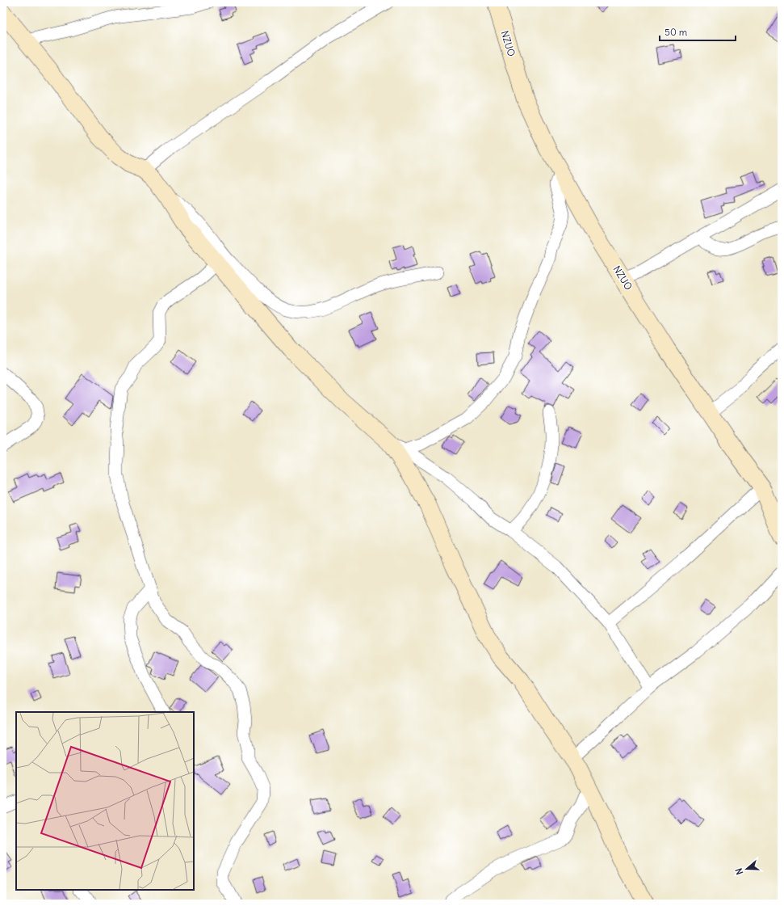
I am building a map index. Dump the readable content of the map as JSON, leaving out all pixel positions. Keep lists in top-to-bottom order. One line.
{"streets":{"street":["NZUO"]},"scale_bar":"50 m","north":"left"}
